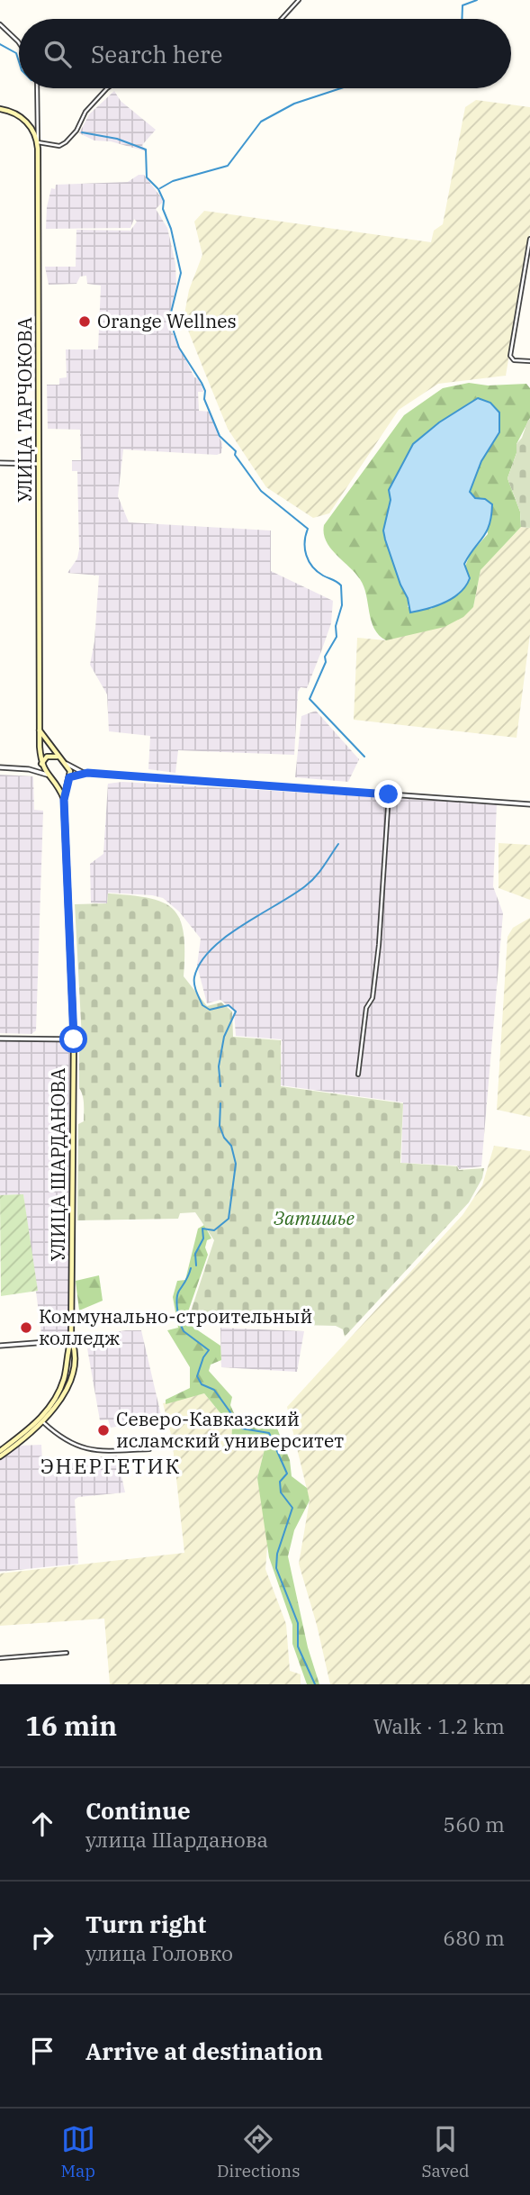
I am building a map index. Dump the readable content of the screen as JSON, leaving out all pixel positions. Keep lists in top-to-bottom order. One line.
{"streets":{"main road":["УЛИЦА ТАРЧОКОВА","УЛИЦА ШАРДАНОВА"]},"districts":["ЭНЕРГЕТИК"],"parks":["Затишье"],"places":["Orange Wellnes","Коммунально-строительный колледж","Северо-Кавказский исламский университет"],"page":{"search":"Search here","heading":["16 min","Walk · 1.2 km"],"list":[["Continue","улица Шарданова","560 m"],["Turn right","улица Головко","680 m"],"Arrive at destination"],"nav":["Map","Directions","Saved"]}}
